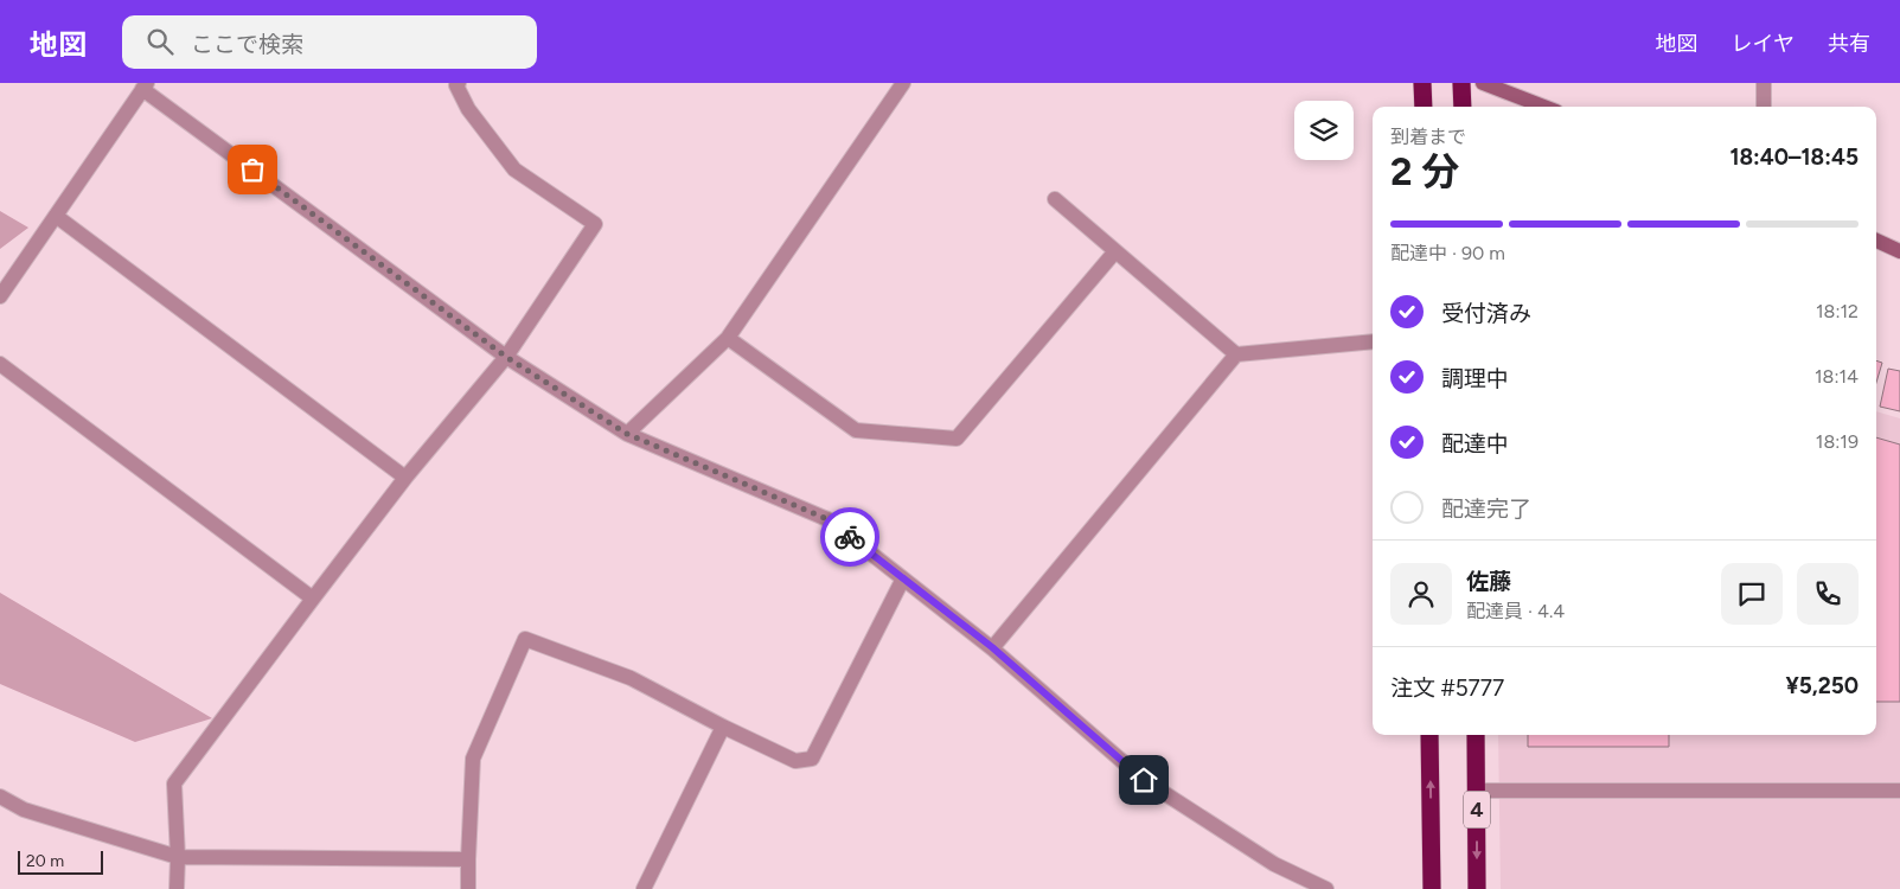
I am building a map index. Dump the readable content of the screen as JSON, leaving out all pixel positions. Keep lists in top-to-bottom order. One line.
{"streets":{"highway":["4"]},"scale_bar":"20 m","page":{"header":"地図","search":"ここで検索","nav":["地図","レイヤ","共有"],"heading":["2 分","到着まで","18:40–18:45"],"panel":["佐藤","配達員 · 4.4","注文 #5777","¥5,250"],"bar":"配達中 · 90 m","list":[["受付済み","18:12"],["調理中","18:14"],["配達中","18:19"],"配達完了"],"scale":"20 m"}}
